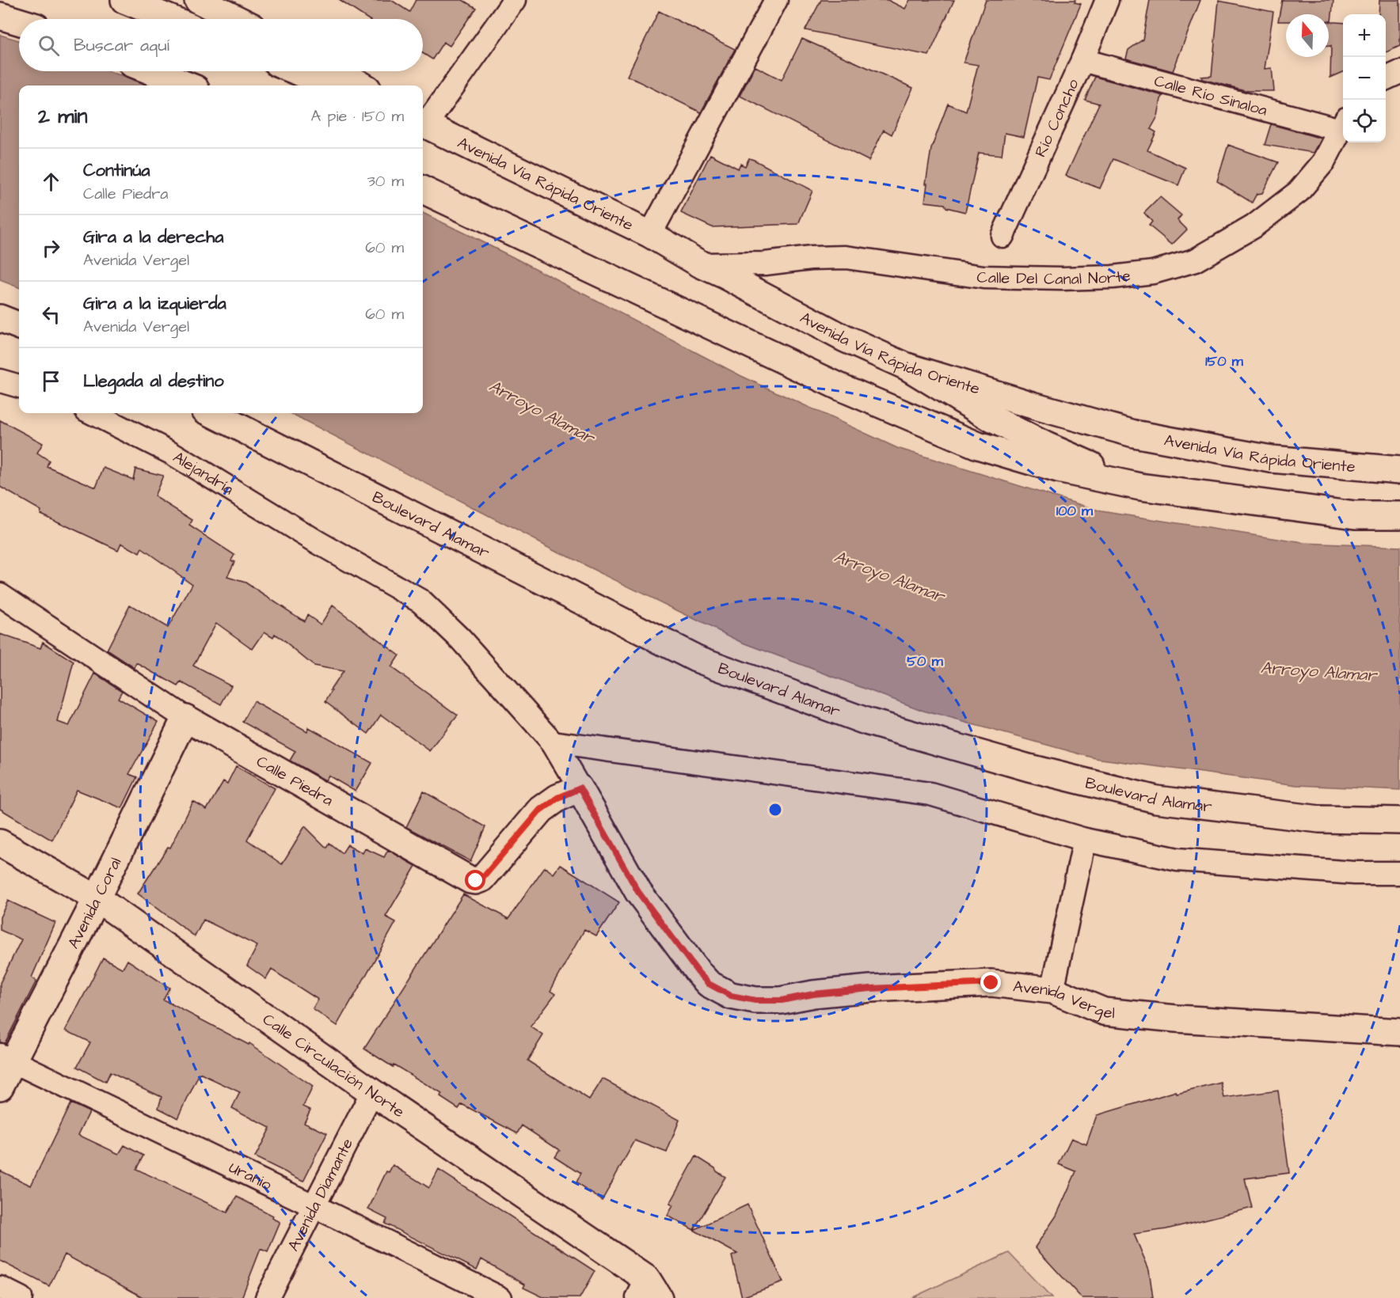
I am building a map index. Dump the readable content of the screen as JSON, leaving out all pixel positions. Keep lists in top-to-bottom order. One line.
{"streets":{"main road":["Avenida Vía Rápida Oriente","Boulevard Alamar","Calle Piedra","Avenida Coral","Avenida Vergel","Calle Circulación Norte"],"street":["Calle Río Sinaloa","Río Concho","Calle Del Canal Norte","Alejandría","Uranio","Avenida Diamante"]},"crossings":[["Calle Río Sinaloa","Río Concho"],["Calle Río Sinaloa","Calle Del Canal Norte"],["Avenida Vía Rápida Oriente","Calle Del Canal Norte"],["Alejandría","Avenida Vergel"],["Calle Piedra","Avenida Coral"],["Calle Piedra","Avenida Vergel"],["Avenida Coral","Calle Circulación Norte"],["Avenida Coral","Uranio"],["Calle Circulación Norte","Avenida Diamante"],["Uranio","Avenida Diamante"]],"water":["Arroyo Alamar"],"north":"top","page":{"map_buttons":["+","−"],"search":"Buscar aquí","heading":["2 min","A pie · 150 m"],"list":[["Continúa","Calle Piedra","30 m"],["Gira a la derecha","Avenida Vergel","60 m"],["Gira a la izquierda","Avenida Vergel","60 m"],"Llegada al destino"]},"rings":["150 m","100 m","50 m"]}
